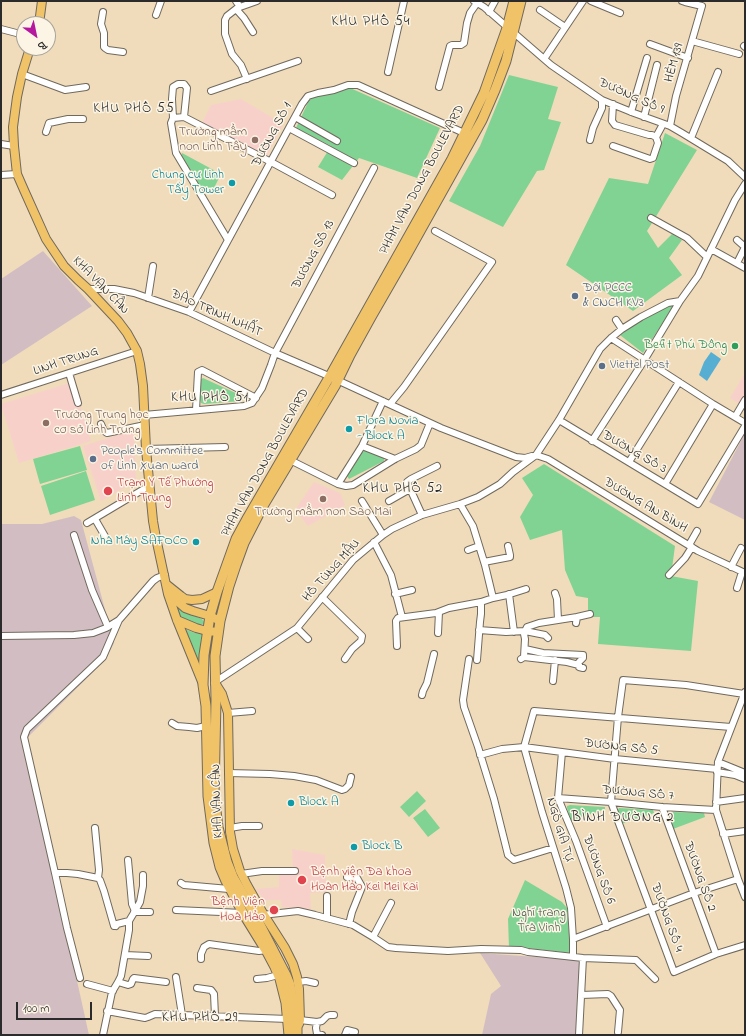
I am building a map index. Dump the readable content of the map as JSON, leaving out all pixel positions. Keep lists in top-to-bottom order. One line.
{"streets":{"highway":["PHAM VAN DONG BOULEVARD"],"main road":["KHA VẠN CÂN"],"street":["HẺM 139","ĐƯỜNG SỐ 9","ĐƯỜNG SỐ 1","ĐƯỜNG SỐ 13","ĐÀO TRINH NHẤT","LINH TRUNG","ĐƯỜNG SỐ 3","ĐƯỜNG AN BÌNH","HỒ TÙNG MẬU","ĐƯỜNG SỐ 5","ĐƯỜNG SỐ 7","NGÔ GIA TỰ","ĐƯỜNG SỐ 6","ĐƯỜNG SỐ 2","ĐƯỜNG SỐ 4"]},"crossings":[["HẺM 139","ĐƯỜNG SỐ 9"],["ĐƯỜNG SỐ 9","PHAM VAN DONG BOULEVARD"],["ĐƯỜNG SỐ 1","PHAM VAN DONG BOULEVARD"],["ĐƯỜNG SỐ 1","ĐÀO TRINH NHẤT"],["PHAM VAN DONG BOULEVARD","KHA VẠN CÂN"],["PHAM VAN DONG BOULEVARD","ĐÀO TRINH NHẤT"],["PHAM VAN DONG BOULEVARD","HỒ TÙNG MẬU"],["ĐƯỜNG SỐ 13","ĐÀO TRINH NHẤT"],["KHA VẠN CÂN","ĐÀO TRINH NHẤT"],["KHA VẠN CÂN","LINH TRUNG"],["KHA VẠN CÂN","HỒ TÙNG MẬU"],["ĐÀO TRINH NHẤT","ĐƯỜNG AN BÌNH"],["ĐÀO TRINH NHẤT","HỒ TÙNG MẬU"],["ĐƯỜNG AN BÌNH","HỒ TÙNG MẬU"],["ĐƯỜNG SỐ 5","NGÔ GIA TỰ"],["ĐƯỜNG SỐ 5","ĐƯỜNG SỐ 6"],["ĐƯỜNG SỐ 7","ĐƯỜNG SỐ 6"],["ĐƯỜNG SỐ 7","ĐƯỜNG SỐ 2"],["ĐƯỜNG SỐ 7","ĐƯỜNG SỐ 4"],["ĐƯỜNG SỐ 2","ĐƯỜNG SỐ 4"]],"districts":["KHU PHỐ 54","KHU PHỐ 55","KHU PHỐ 51","KHU PHỐ 52","BÌNH ĐƯỜNG 2","KHU PHỐ 29"],"parks":["Nghĩ trang Trà Vinh"],"places":["Trường mầm non Linh Tây","Chung cư Linh Tây Tower","Đội PCCC & CNCH KV3","Befit Phú Đông","Viettel Post","Trường Trung học cơ sở Linh Trung","Flora Novia - Block A","People's Committee of Linh Xuan ward","Trạm Y Tế Phường Linh Trung","Trường mầm non Sao Mai","Nhà Máy SAFOCO","Block A","Block B","Bệnh viện Đa khoa Hoàn Hảo Kei Mei Kai","Bệnh Viện Hoà Hảo"],"scale_bar":"100 m","north":"bottom right"}
